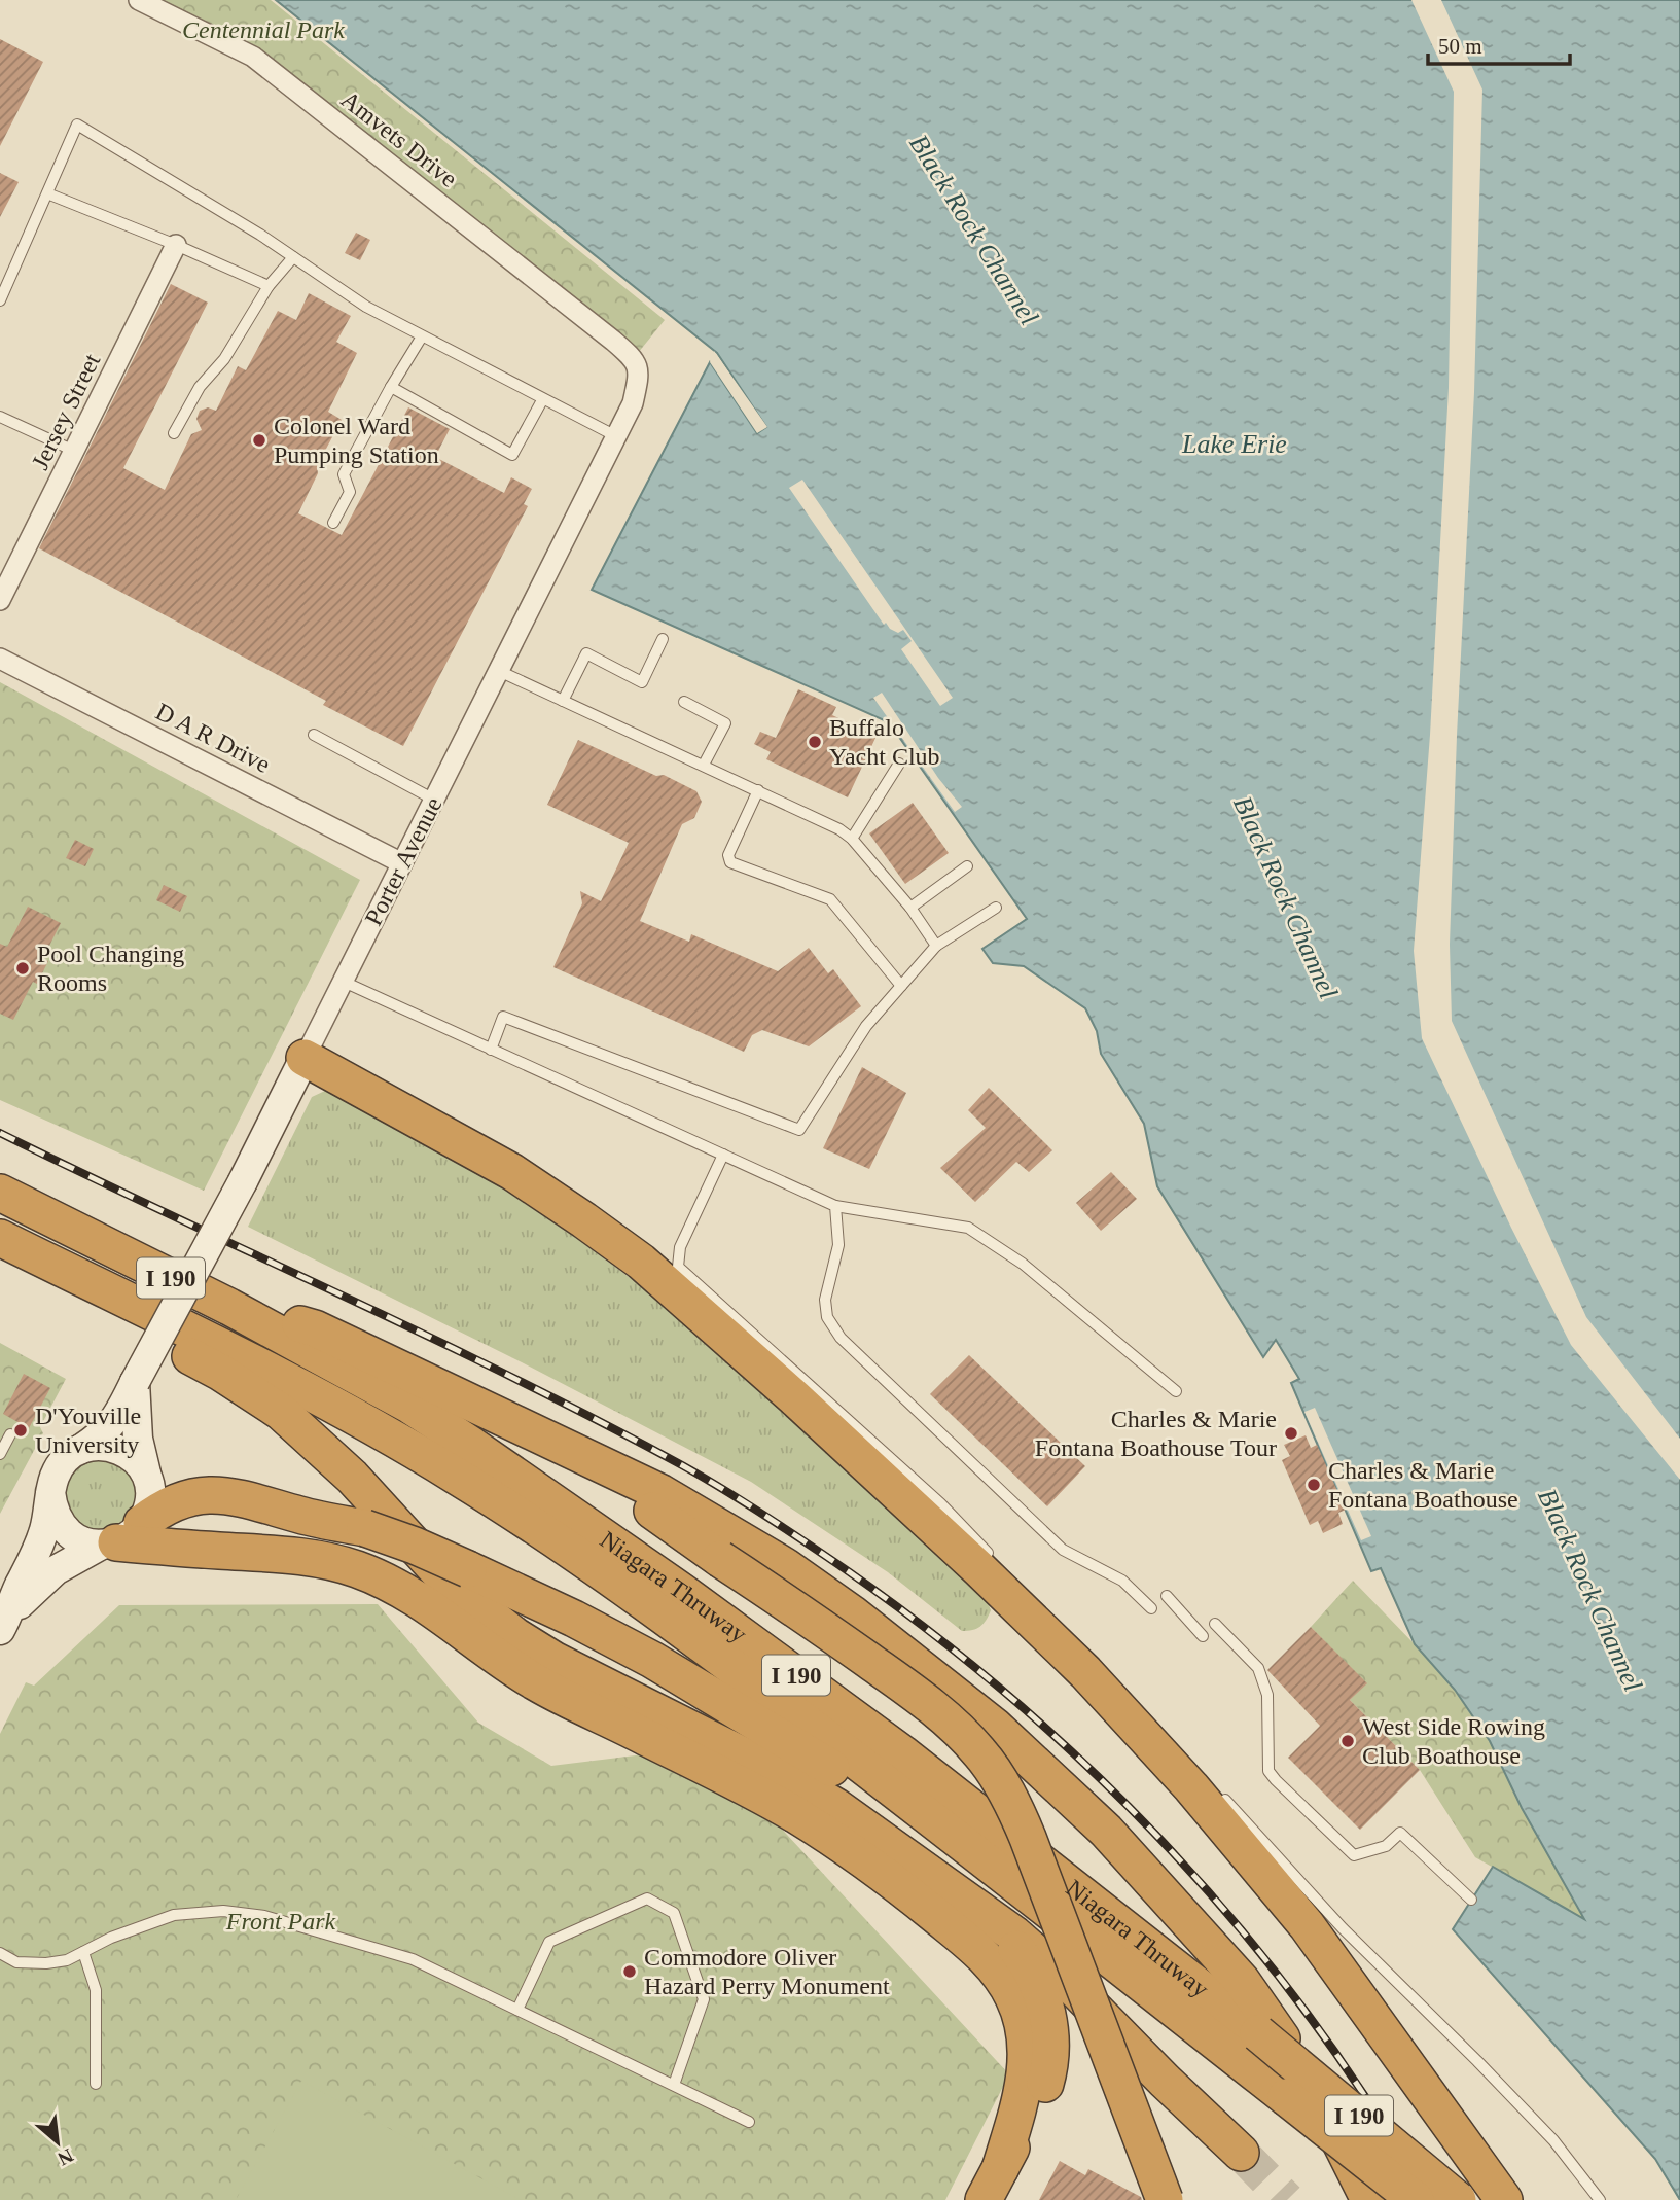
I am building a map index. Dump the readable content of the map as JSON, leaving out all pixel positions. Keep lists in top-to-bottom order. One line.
{"streets":{"highway":["I 190","Niagara Thruway"],"street":["Amvets Drive","Jersey Street","D A R Drive","Porter Avenue"]},"crossings":[["Amvets Drive","Porter Avenue"],["D A R Drive","Porter Avenue"]],"water":["Black Rock Channel","Lake Erie"],"parks":["Centennial Park","Front Park"],"places":["Colonel Ward Pumping Station","Buffalo Yacht Club","Pool Changing Rooms","D'Youville University","Charles & Marie Fontana Boathouse Tour","Charles & Marie Fontana Boathouse","West Side Rowing Club Boathouse","Commodore Oliver Hazard Perry Monument"],"scale_bar":"50 m","north":"bottom right"}
